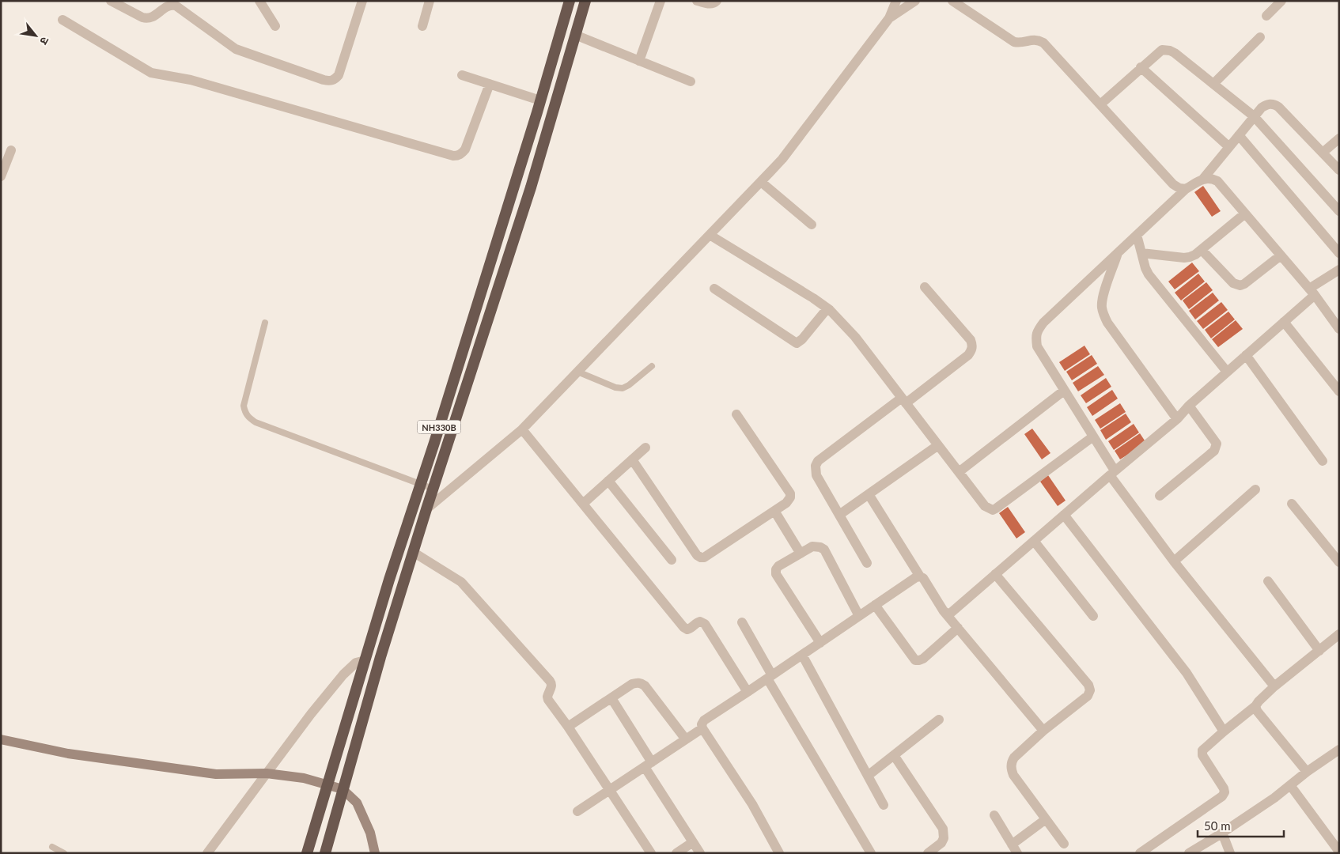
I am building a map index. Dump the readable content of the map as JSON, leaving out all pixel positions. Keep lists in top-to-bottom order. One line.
{"streets":{"highway":["NH330B"]},"scale_bar":"50 m","north":"bottom right"}
